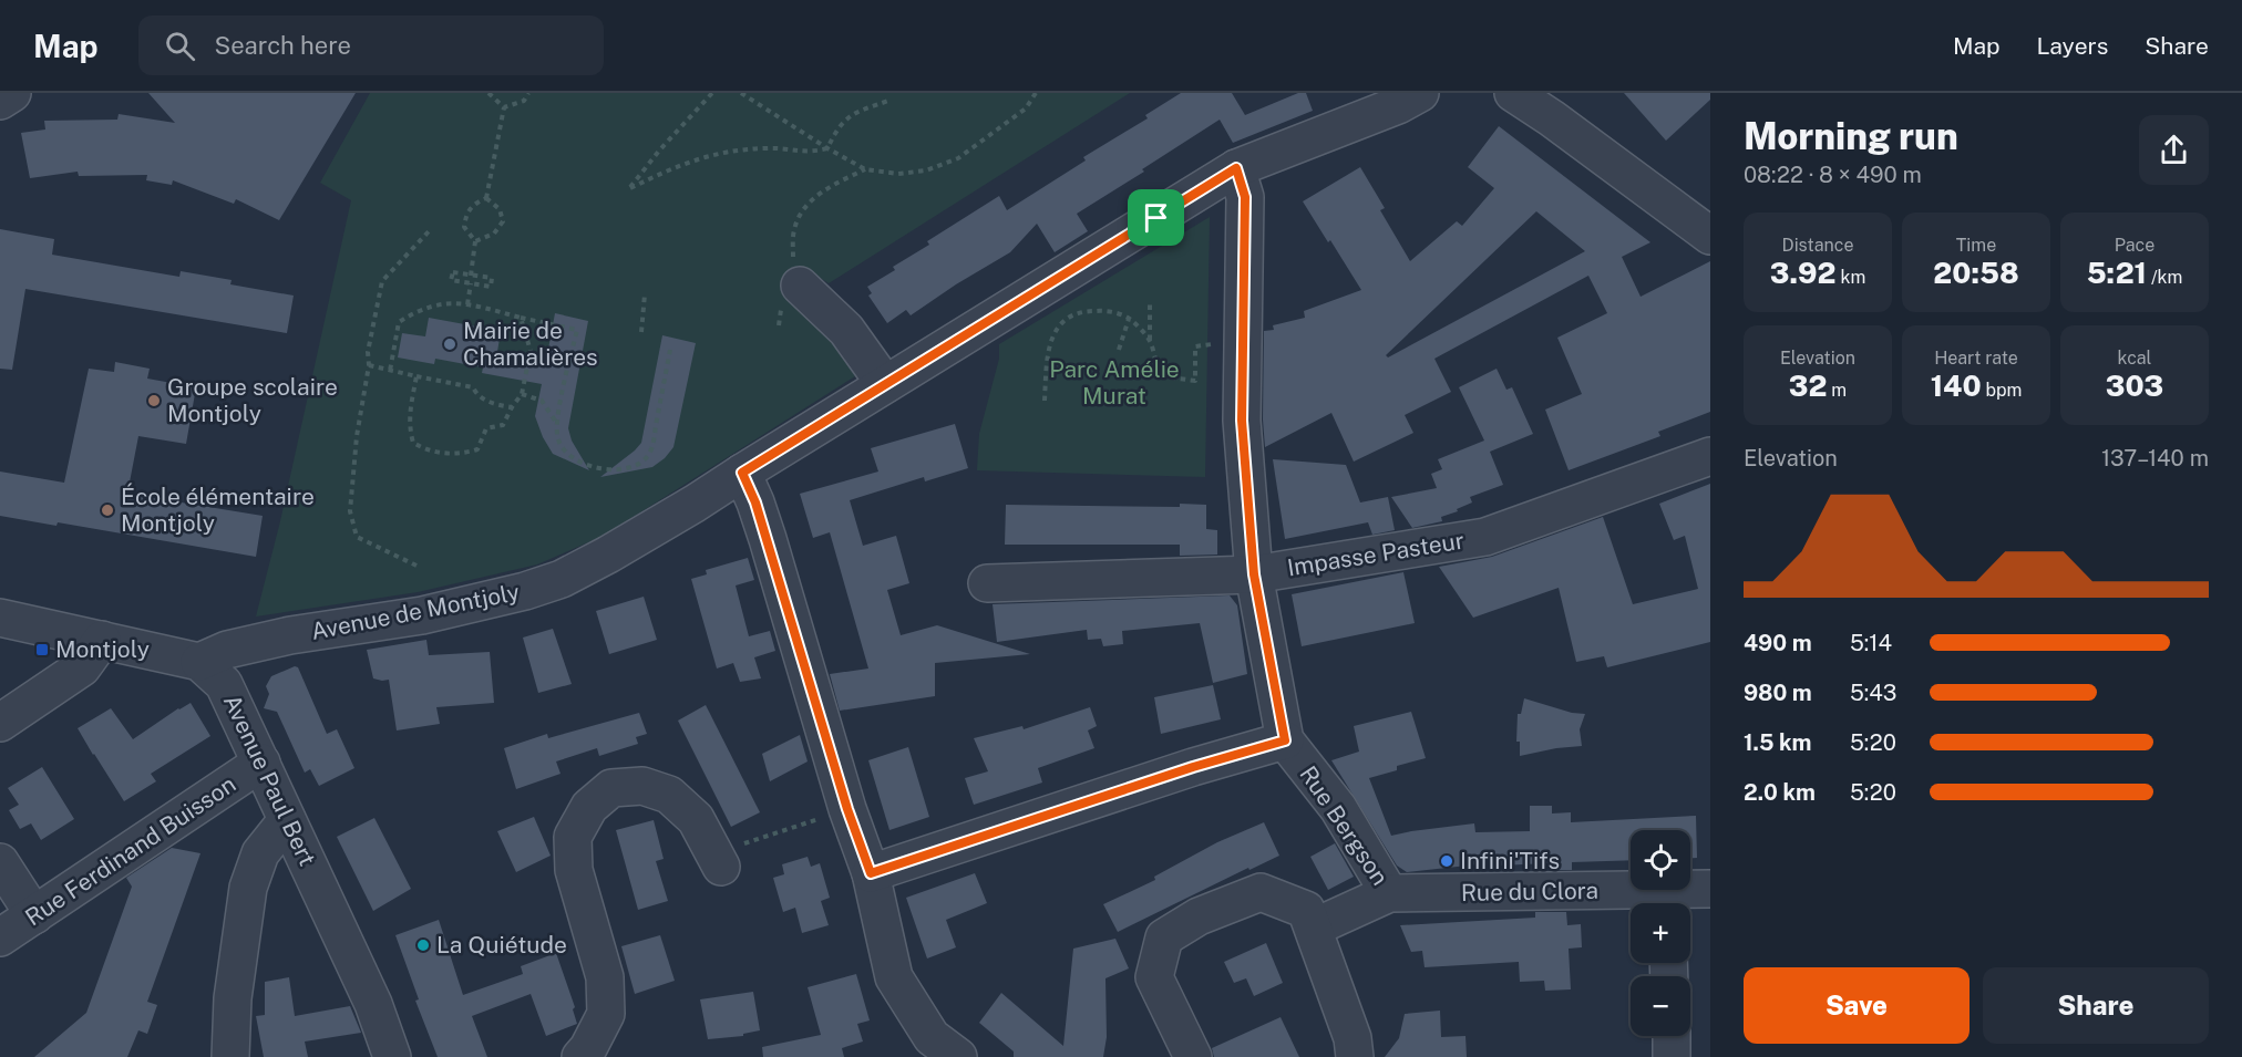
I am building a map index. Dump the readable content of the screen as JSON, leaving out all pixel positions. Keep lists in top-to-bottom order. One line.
{"streets":{"street":["Impasse Pasteur","Avenue de Montjoly","Avenue Paul Bert","Rue Bergson","Rue Ferdinand Buisson","Rue du Clora"]},"crossings":[["Impasse Pasteur","Rue Bergson"],["Avenue de Montjoly","Avenue Paul Bert"],["Avenue de Montjoly","Rue Bergson"],["Avenue Paul Bert","Rue Ferdinand Buisson"],["Rue Bergson","Rue du Clora"]],"parks":["Parc Amélie Murat"],"places":{"other":["Mairie de Chamalières","Groupe scolaire Montjoly","École élémentaire Montjoly","Infini'Tifs","La Quiétude"],"transit":["Montjoly"]},"page":{"header":"Map","search":"Search here","nav":["Map","Layers","Share"],"heading":["Morning run","08:22 · 8 × 490 m"],"stats":[["Distance","3.92 km"],["Time","20:58"],["Pace","5:21 /km"],["Elevation","32 m"],["Heart rate","140 bpm"],["kcal","303"]],"chart":["Elevation","137–140 m"],"list":[{"name":"490 m","note":"5:14"},{"name":"980 m","note":"5:43"},{"name":"1.5 km","note":"5:20"},{"name":"2.0 km","note":"5:20"}],"map_buttons":["+","−"],"buttons":["Save","Share"]}}
